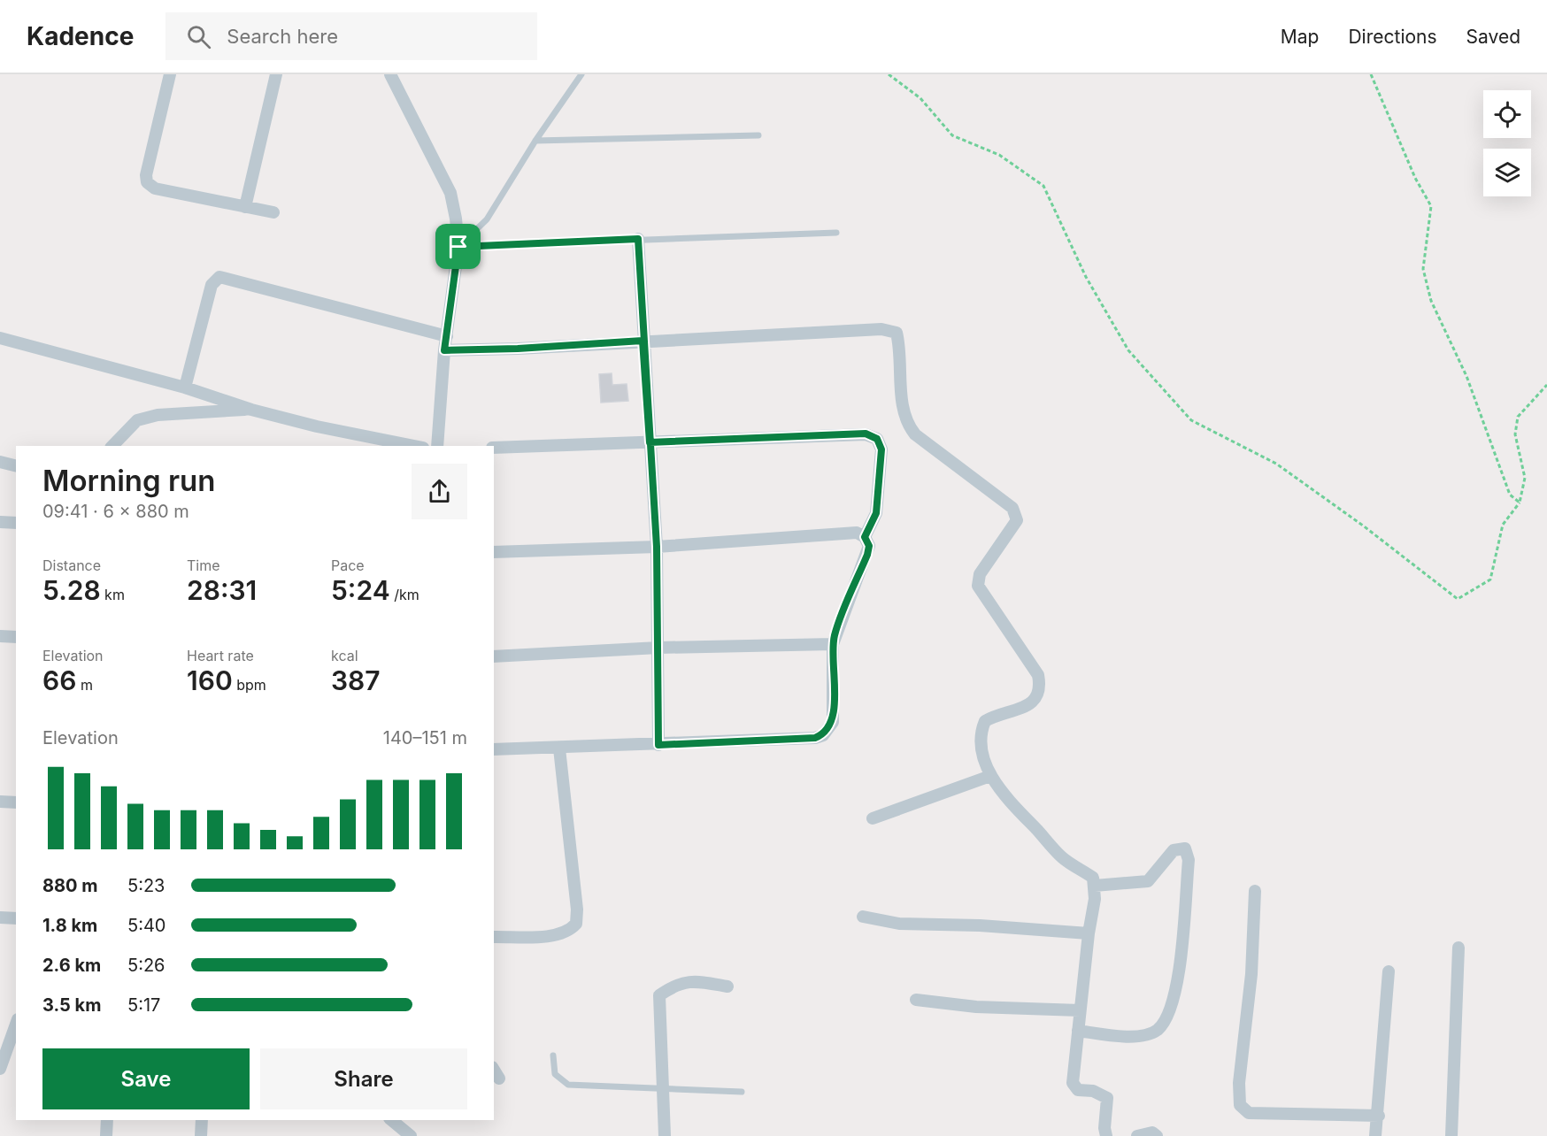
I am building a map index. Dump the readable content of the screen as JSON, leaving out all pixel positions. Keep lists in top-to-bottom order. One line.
{"page":{"header":"Kadence","search":"Search here","nav":["Map","Directions","Saved"],"heading":["Morning run","09:41 · 6 × 880 m"],"stats":[["Distance","5.28 km"],["Time","28:31"],["Pace","5:24 /km"],["Elevation","66 m"],["Heart rate","160 bpm"],["kcal","387"]],"chart":["Elevation","140–151 m"],"list":[{"name":"880 m","note":"5:23"},{"name":"1.8 km","note":"5:40"},{"name":"2.6 km","note":"5:26"},{"name":"3.5 km","note":"5:17"}],"buttons":["Save","Share"]}}
